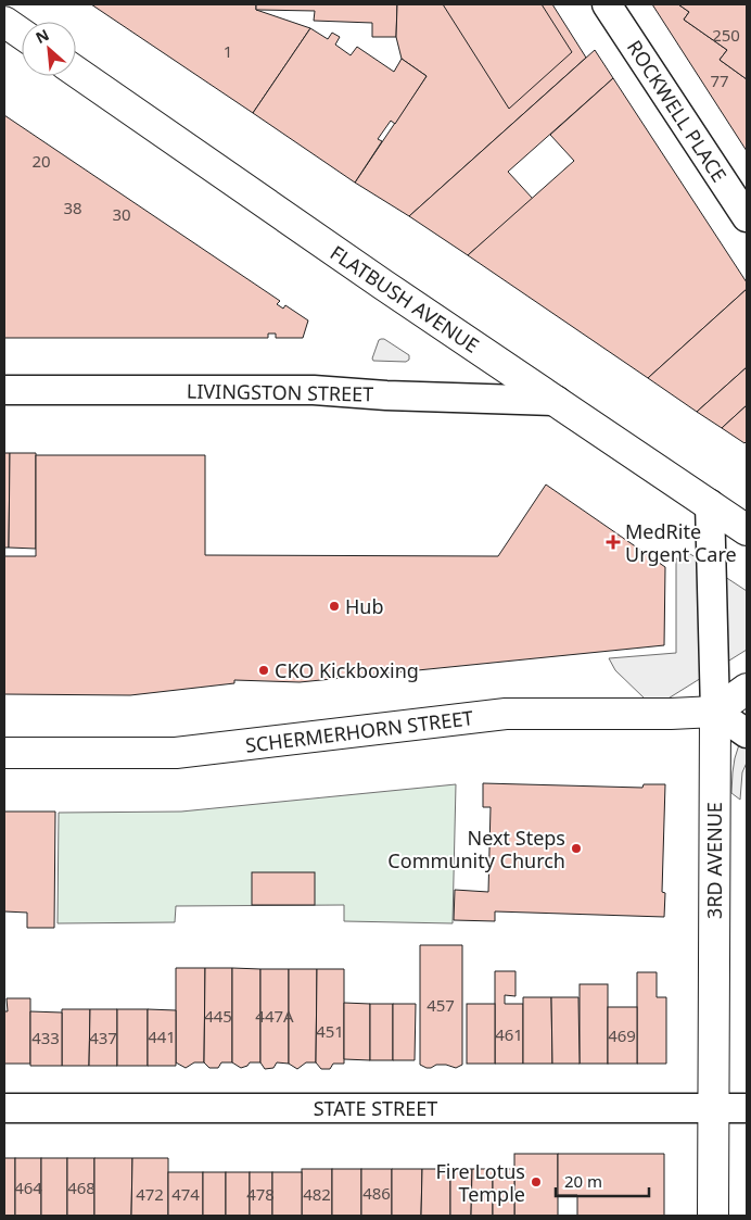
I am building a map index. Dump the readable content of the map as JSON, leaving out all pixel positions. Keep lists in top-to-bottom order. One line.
{"streets":{"main road":["FLATBUSH AVENUE","SCHERMERHORN STREET","3RD AVENUE"],"street":["ROCKWELL PLACE","LIVINGSTON STREET","STATE STREET"]},"crossings":[["FLATBUSH AVENUE","LIVINGSTON STREET"],["FLATBUSH AVENUE","3RD AVENUE"],["SCHERMERHORN STREET","3RD AVENUE"],["3RD AVENUE","STATE STREET"]],"places":{"health":["MedRite Urgent Care"],"other":["Hub","CKO Kickboxing","Next Steps Community Church","Fire Lotus Temple"]},"house_numbers":["250","1","77","20","38","30","457","445","447A","451","461","469","441","433","437","464","468","486","472","474","478","482"],"scale_bar":"20 m","north":"top left"}
